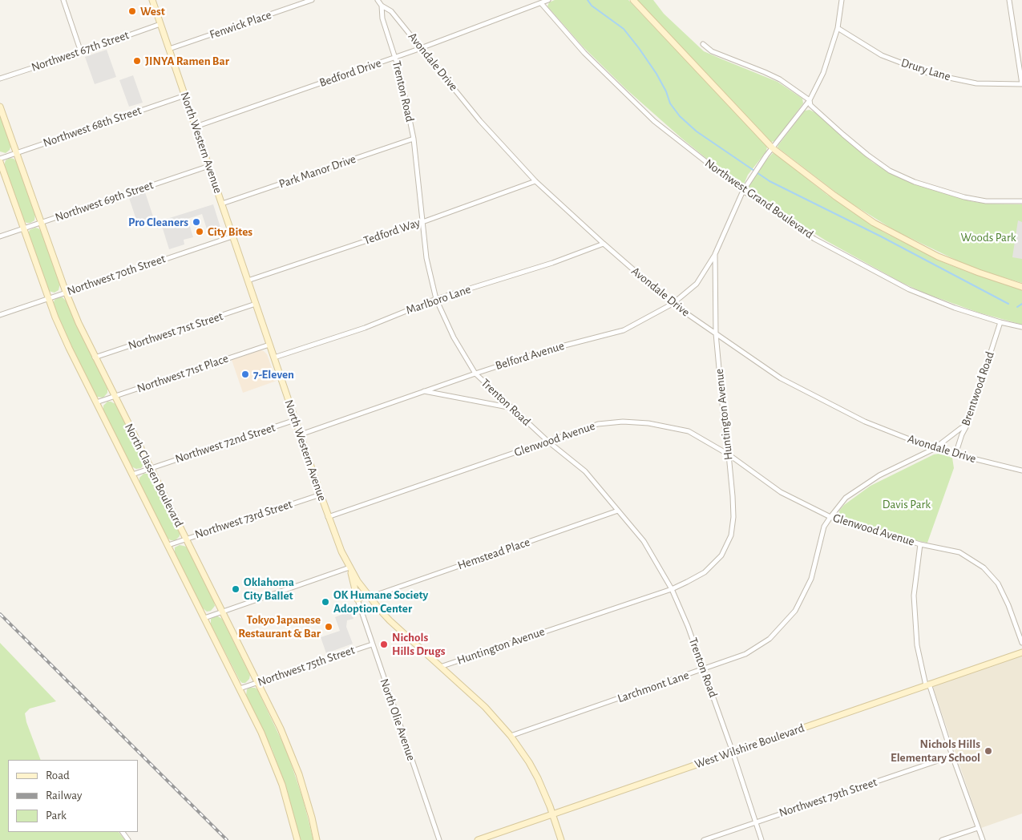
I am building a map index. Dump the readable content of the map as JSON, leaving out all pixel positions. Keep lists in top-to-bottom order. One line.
{"streets":{"street":["Fenwick Place","Northwest 67th Street","Avondale Drive","Drury Lane","Bedford Drive","Trenton Road","Northwest 68th Street","North Western Avenue","Park Manor Drive","Northwest Grand Boulevard","Northwest 69th Street","Tedford Way","Northwest 70th Street","Marlboro Lane","Northwest 71st Street","Belford Avenue","Northwest 71st Place","Brentwood Road","Huntington Avenue","Glenwood Avenue","Northwest 72nd Street","North Classen Boulevard","Northwest 73rd Street","Hemstead Place","Northwest 75th Street","Larchmont Lane","North Olie Avenue","West Wilshire Boulevard","Northwest 79th Street"]},"crossings":[["Fenwick Place","North Western Avenue"],["Northwest 67th Street","North Western Avenue"],["Avondale Drive","Bedford Drive"],["Avondale Drive","Trenton Road"],["Avondale Drive","Tedford Way"],["Avondale Drive","Marlboro Lane"],["Avondale Drive","Belford Avenue"],["Avondale Drive","Brentwood Road"],["Avondale Drive","Huntington Avenue"],["Avondale Drive","Larchmont Lane"],["Drury Lane","Huntington Avenue"],["Bedford Drive","Trenton Road"],["Bedford Drive","North Western Avenue"],["Bedford Drive","Northwest Grand Boulevard"],["Trenton Road","Park Manor Drive"],["Trenton Road","Tedford Way"],["Trenton Road","Marlboro Lane"],["Trenton Road","Belford Avenue"],["Trenton Road","Huntington Avenue"],["Trenton Road","Glenwood Avenue"],["Trenton Road","Hemstead Place"],["Trenton Road","Larchmont Lane"],["Trenton Road","West Wilshire Boulevard"],["Trenton Road","Northwest 79th Street"],["Northwest 68th Street","North Western Avenue"],["Northwest 68th Street","North Classen Boulevard"],["North Western Avenue","Park Manor Drive"],["North Western Avenue","Northwest 69th Street"],["North Western Avenue","Tedford Way"],["North Western Avenue","Northwest 70th Street"],["North Western Avenue","Marlboro Lane"],["North Western Avenue","Northwest 71st Street"],["North Western Avenue","Belford Avenue"],["North Western Avenue","Northwest 71st Place"],["North Western Avenue","Huntington Avenue"],["North Western Avenue","Glenwood Avenue"],["North Western Avenue","Northwest 72nd Street"],["North Western Avenue","Northwest 73rd Street"],["North Western Avenue","Hemstead Place"],["North Western Avenue","Larchmont Lane"],["North Western Avenue","West Wilshire Boulevard"],["Northwest Grand Boulevard","Brentwood Road"],["Northwest Grand Boulevard","Huntington Avenue"],["Northwest 69th Street","North Classen Boulevard"],["Northwest 70th Street","North Classen Boulevard"],["Northwest 71st Street","North Classen Boulevard"],["Belford Avenue","Huntington Avenue"],["Northwest 71st Place","North Classen Boulevard"],["Brentwood Road","Larchmont Lane"],["Huntington Avenue","Glenwood Avenue"],["Glenwood Avenue","Larchmont Lane"],["Northwest 72nd Street","North Classen Boulevard"],["North Classen Boulevard","Northwest 73rd Street"],["North Classen Boulevard","Northwest 75th Street"],["Northwest 75th Street","North Olie Avenue"]],"parks":["Woods Park","Davis Park"],"places":["West","JINYA Ramen Bar","Pro Cleaners","City Bites","7-Eleven","Oklahoma City Ballet","OK Humane Society Adoption Center","Tokyo Japanese Restaurant & Bar","Nichols Hills Drugs","Nichols Hills Elementary School"],"legend":["Road","Railway","Park"]}
